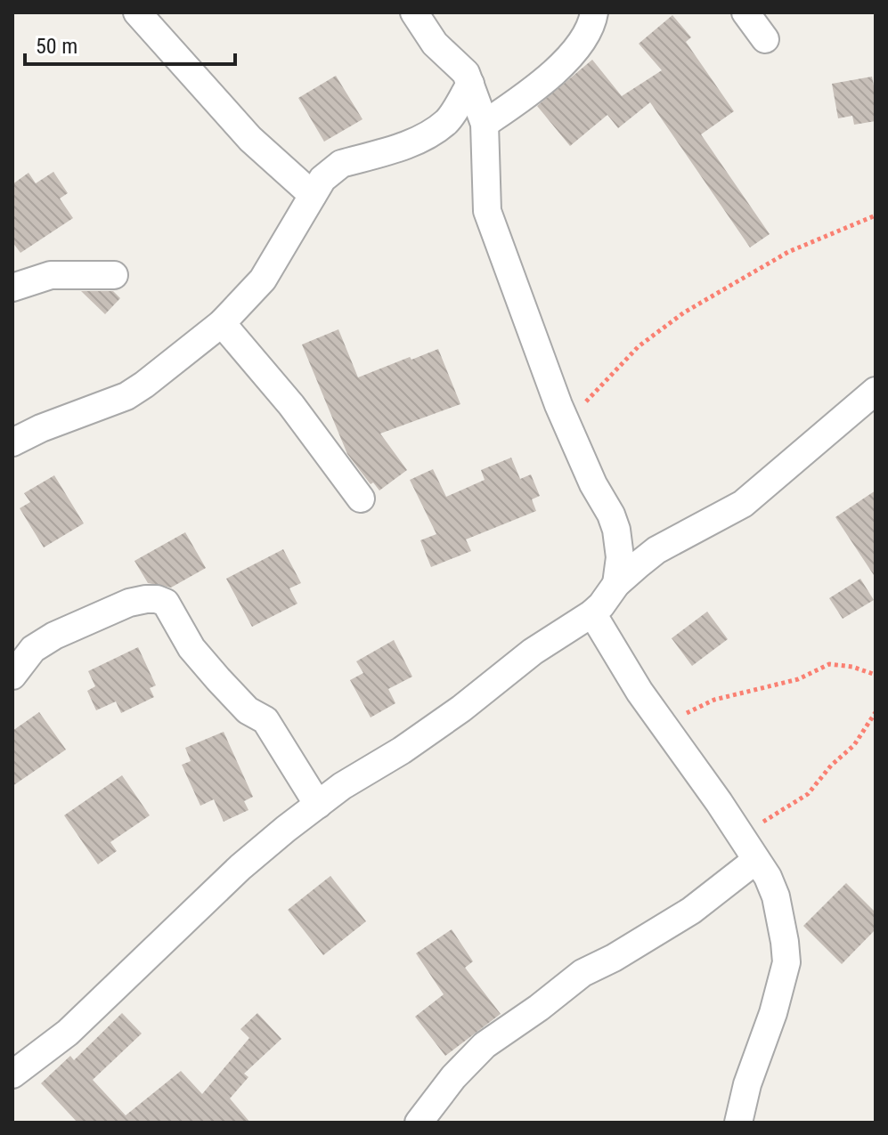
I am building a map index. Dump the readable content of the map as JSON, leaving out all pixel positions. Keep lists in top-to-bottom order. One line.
{"scale_bar":"50 m"}
